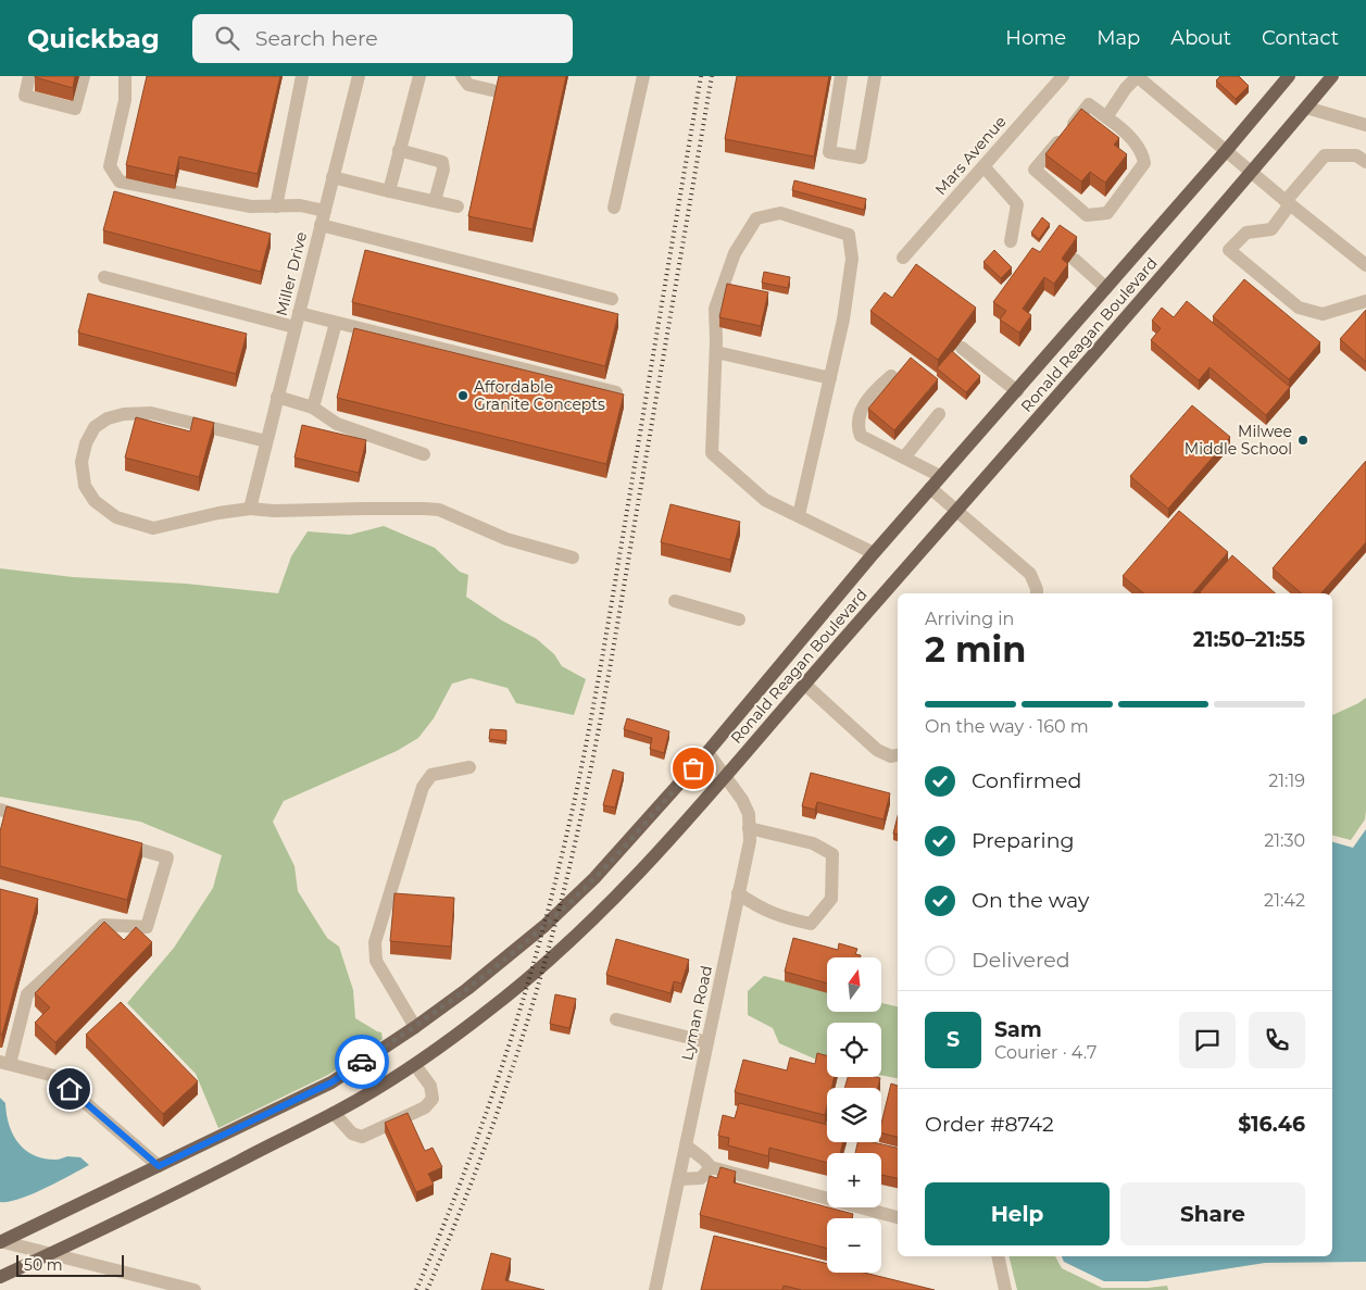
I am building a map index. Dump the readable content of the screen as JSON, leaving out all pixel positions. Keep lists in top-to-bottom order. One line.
{"streets":{"main road":["Ronald Reagan Boulevard"],"street":["Mars Avenue","Miller Drive","Lyman Road"]},"crossings":[["Ronald Reagan Boulevard","Lyman Road"]],"places":["Affordable Granite Concepts","Milwee Middle School"],"scale_bar":"50 m","north":"top","page":{"header":"Quickbag","search":"Search here","nav":["Home","Map","About","Contact"],"heading":["2 min","Arriving in","21:50–21:55"],"panel":["Sam","Courier · 4.7","Order #8742","$16.46"],"bar":"On the way · 160 m","list":[["Confirmed","21:19"],["Preparing","21:30"],["On the way","21:42"],"Delivered"],"map_buttons":["+","−"],"round":"S","buttons":["Help","Share"],"scale":"50 m"}}
